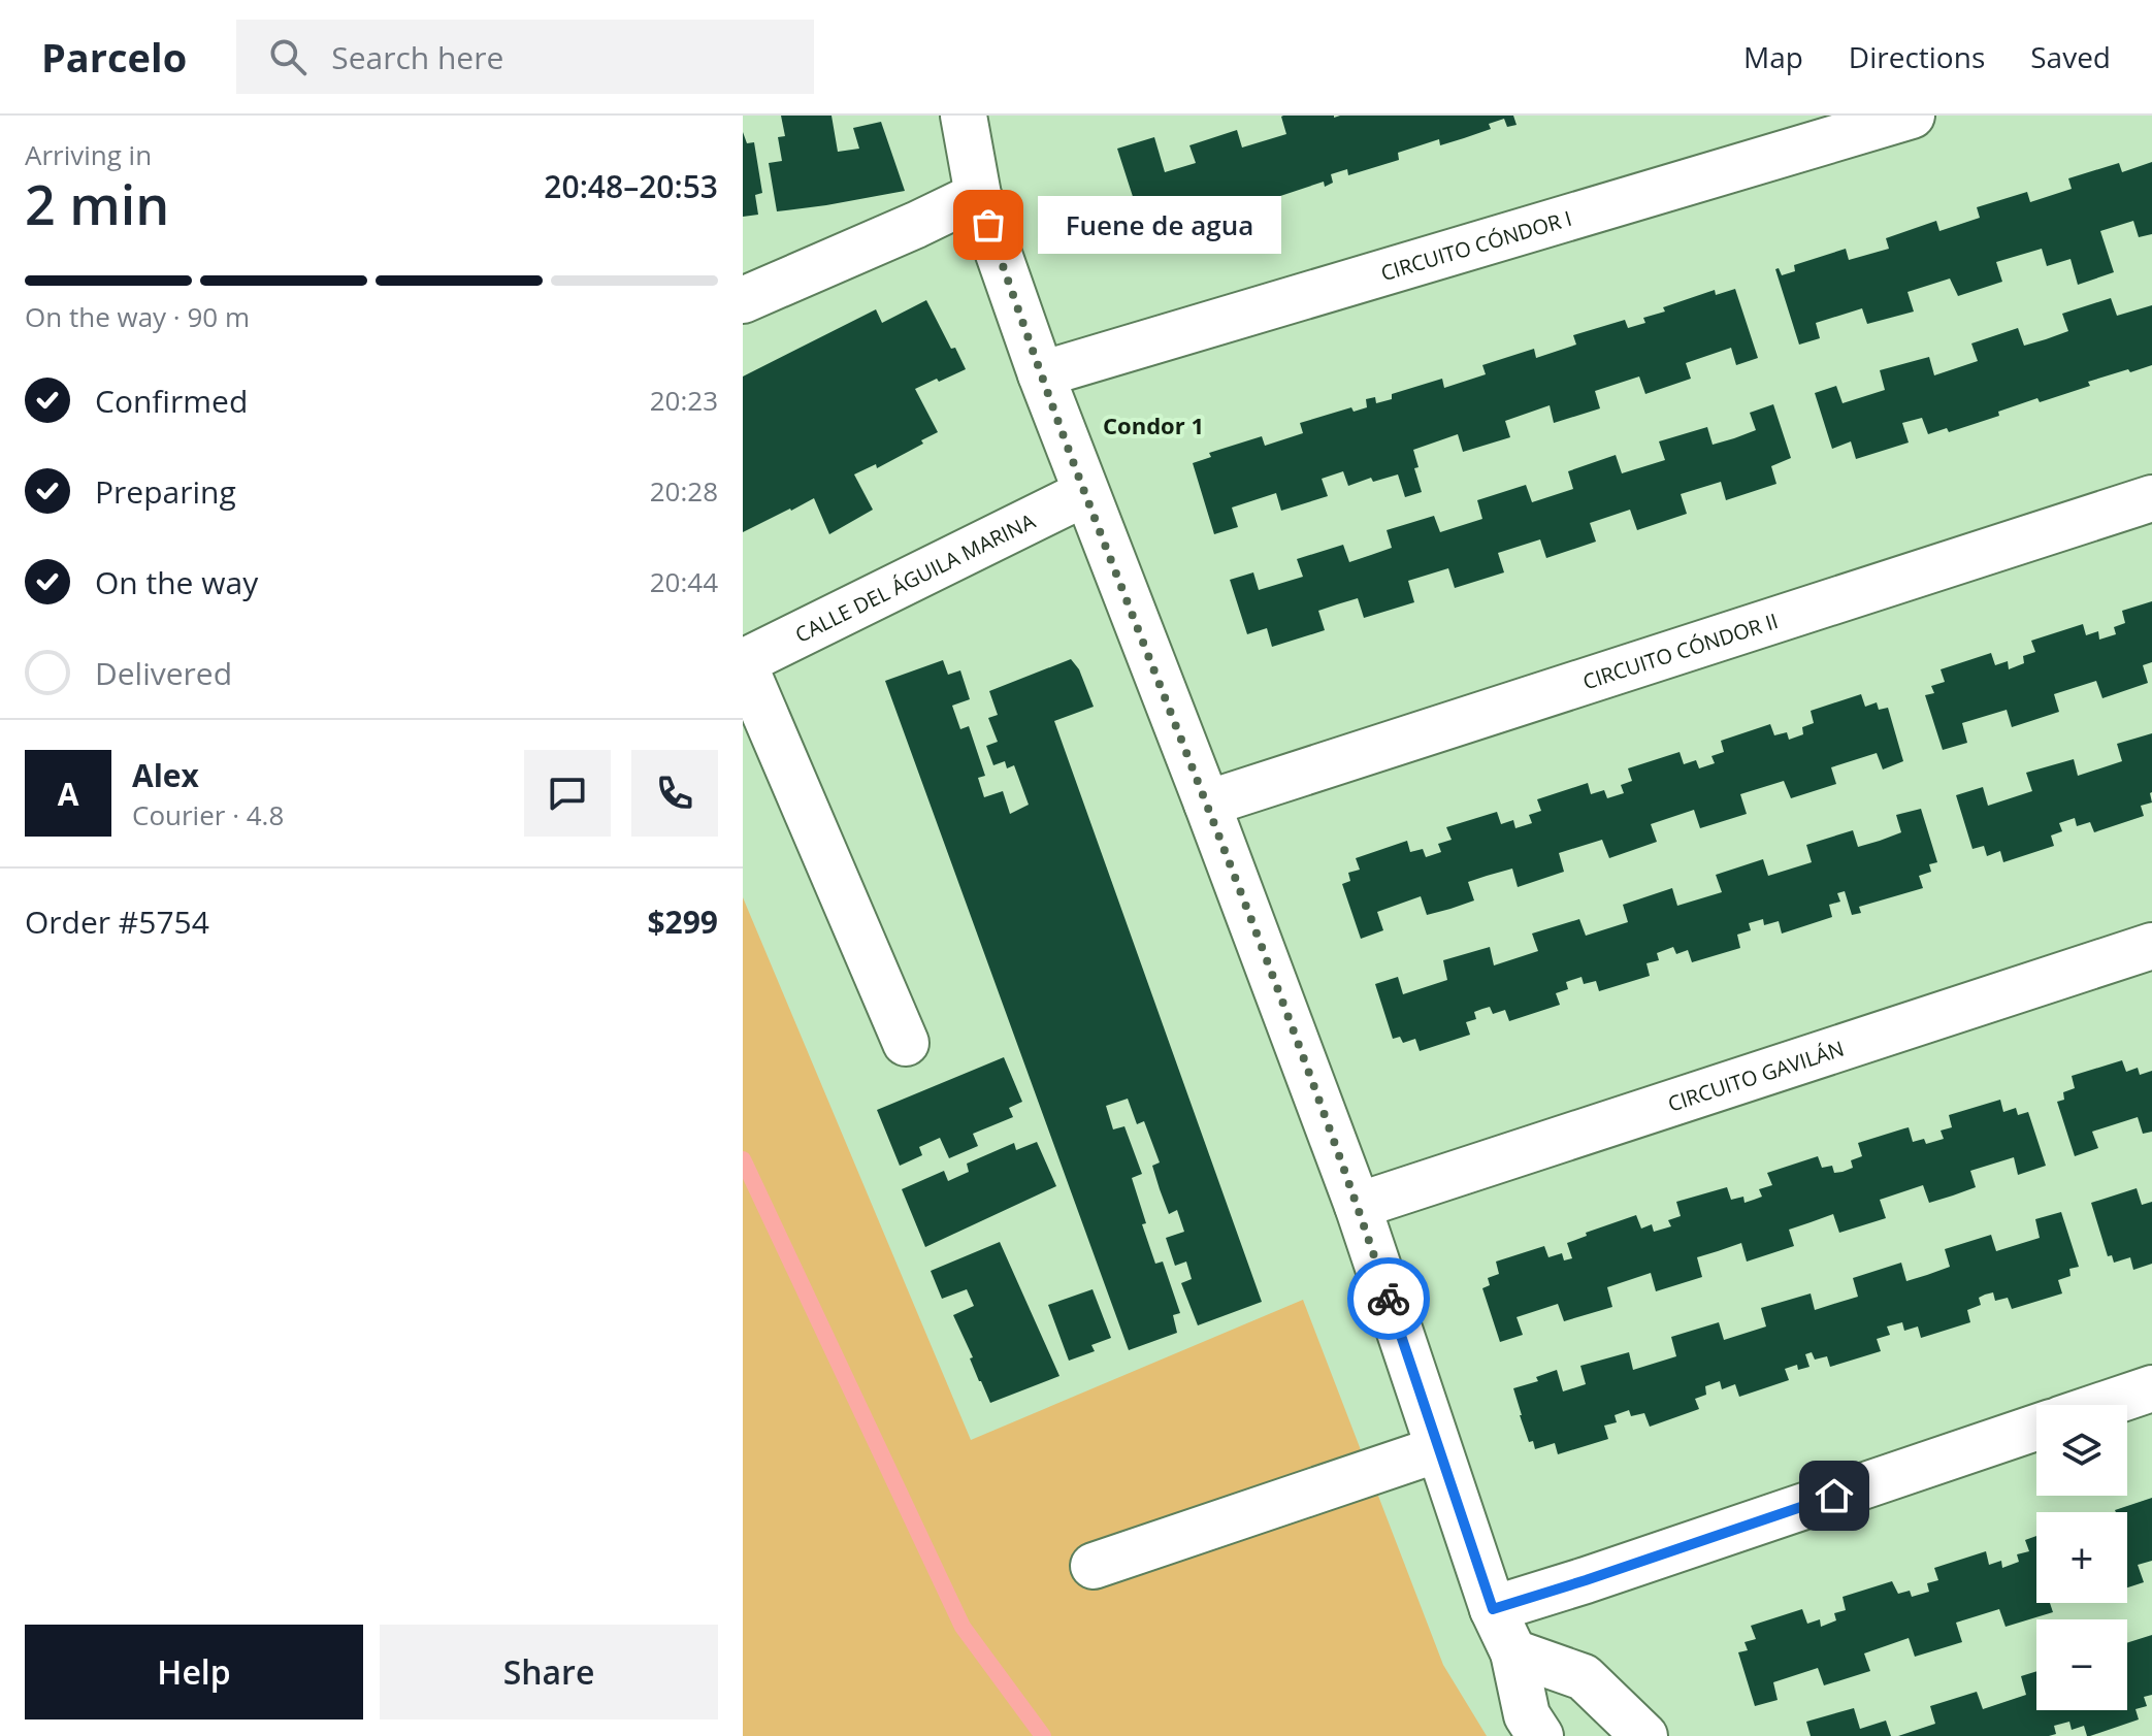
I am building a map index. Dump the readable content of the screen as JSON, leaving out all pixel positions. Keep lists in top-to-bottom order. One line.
{"streets":{"street":["CIRCUITO CÓNDOR I","CALLE DEL ÁGUILA MARINA","CIRCUITO CÓNDOR II","CIRCUITO GAVILÁN"]},"districts":["Condor 1"],"places":["Fuene de agua"],"page":{"header":"Parcelo","search":"Search here","nav":["Map","Directions","Saved"],"heading":["2 min","Arriving in","20:48–20:53"],"panel":["Alex","Courier · 4.8","Order #5754","$299"],"bubble":"Fuene de agua","bar":"On the way · 90 m","list":[["Confirmed","20:23"],["Preparing","20:28"],["On the way","20:44"],"Delivered"],"round":"A","map_buttons":["+","−"],"buttons":["Help","Share"]}}
